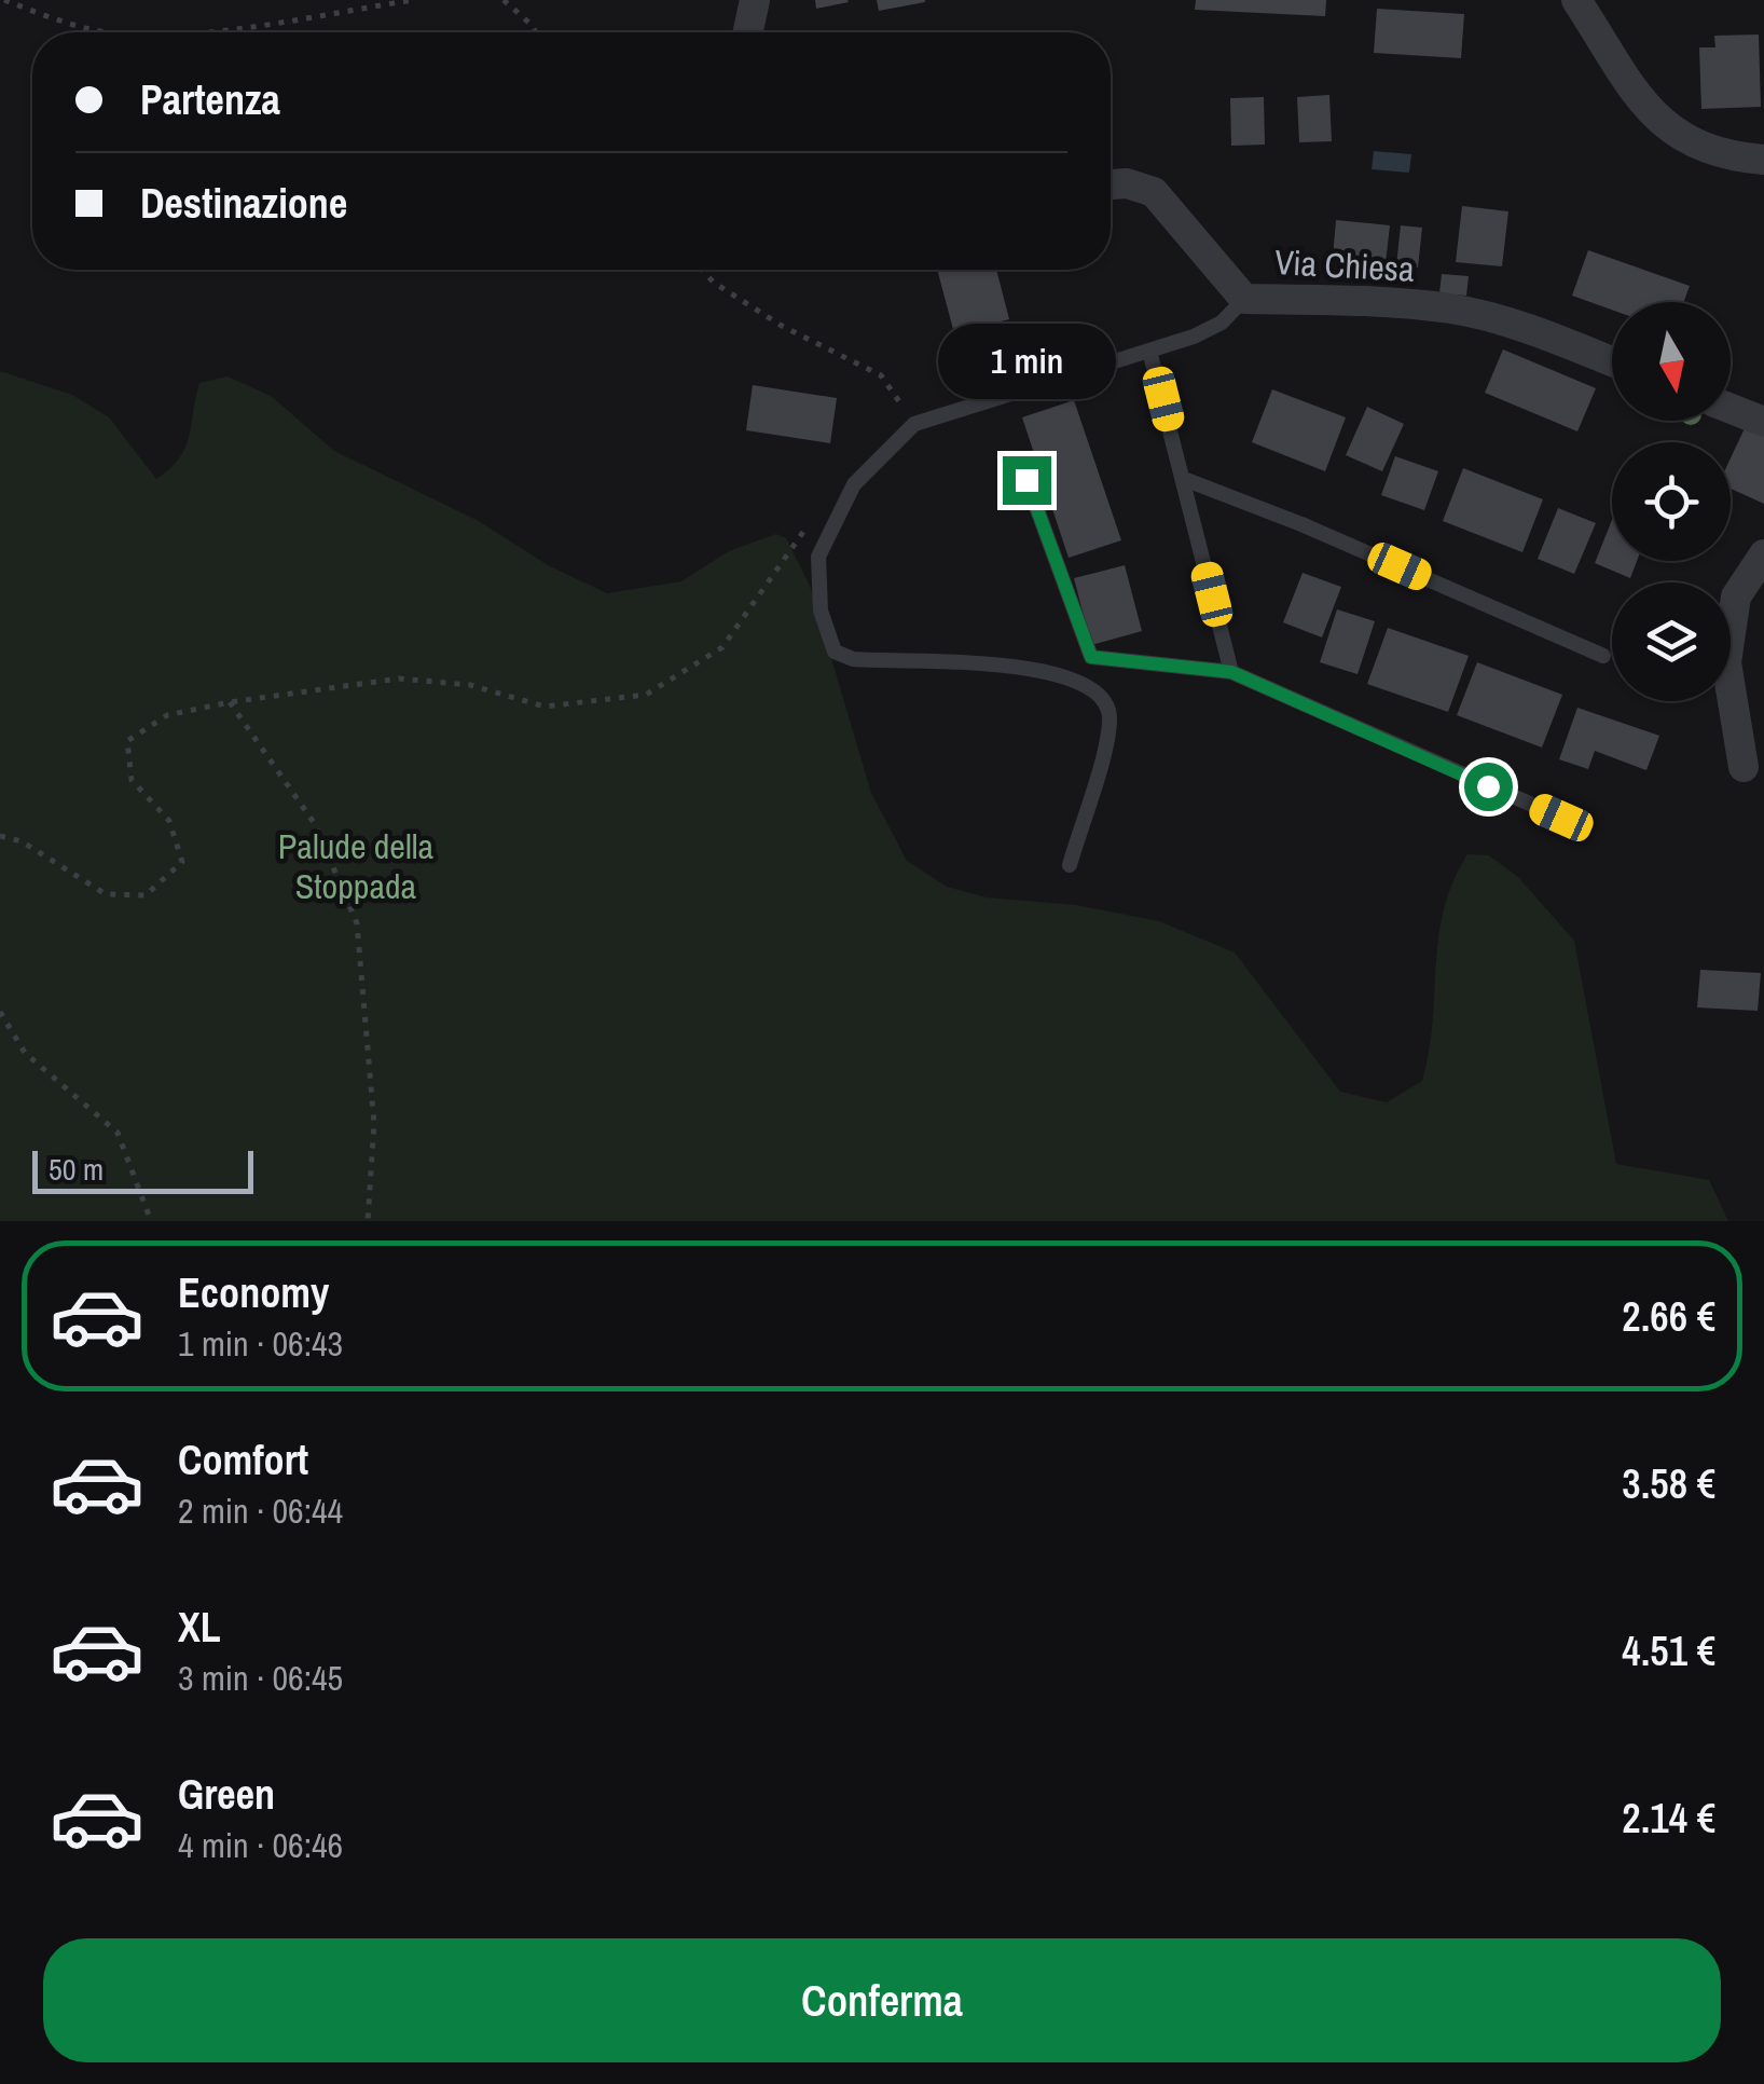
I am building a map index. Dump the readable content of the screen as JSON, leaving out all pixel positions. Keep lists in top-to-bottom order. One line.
{"streets":{"street":["Via Chiesa"]},"parks":["Palude della Stoppada"],"scale_bar":"50 m","north":"bottom","page":{"banner":["Partenza","Destinazione"],"bubble":"1 min","scale":"50 m","list":[{"name":"Economy","note":"1 min · 06:43","value":"2.66 €"},{"name":"Comfort","note":"2 min · 06:44","value":"3.58 €"},{"name":"XL","note":"3 min · 06:45","value":"4.51 €"},{"name":"Green","note":"4 min · 06:46","value":"2.14 €"}],"buttons":"Conferma"}}
